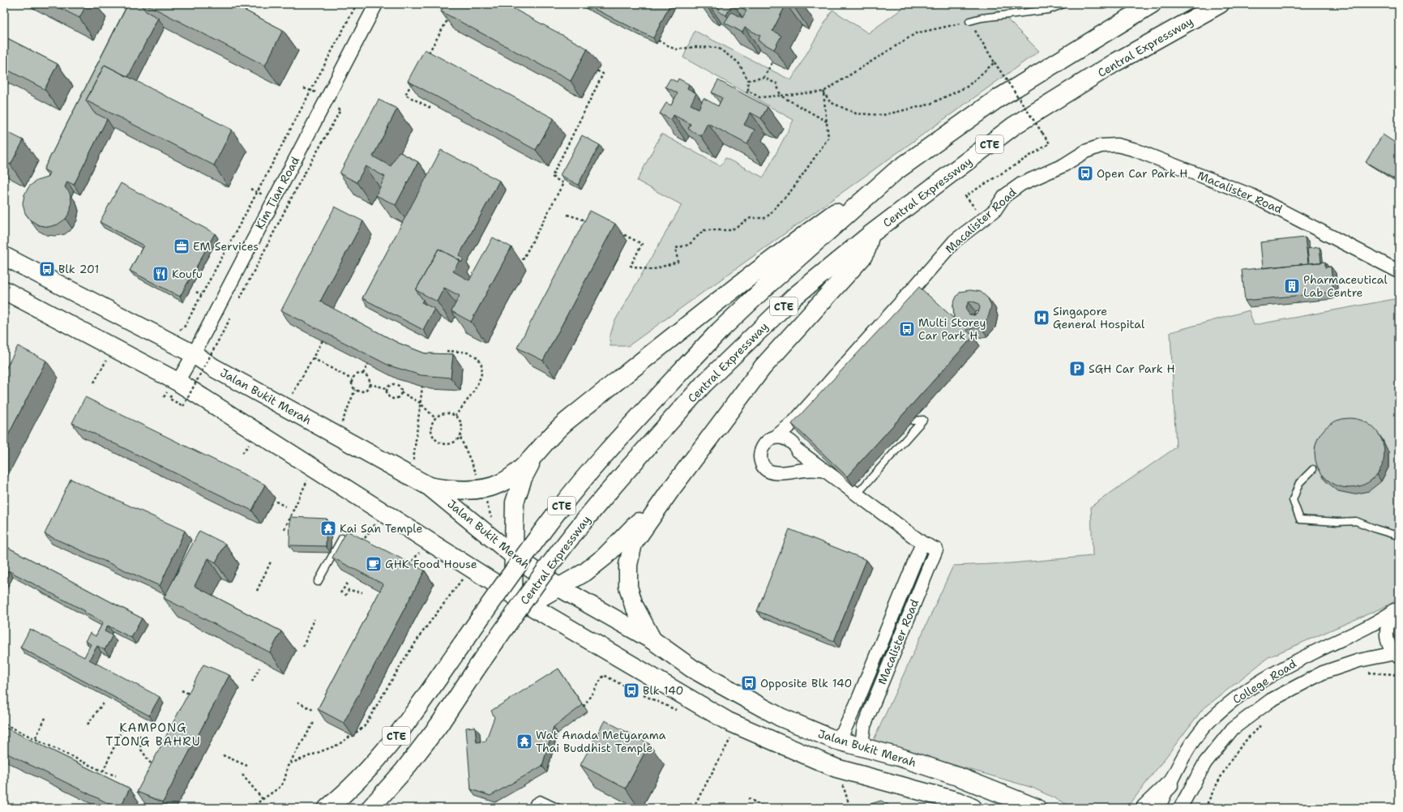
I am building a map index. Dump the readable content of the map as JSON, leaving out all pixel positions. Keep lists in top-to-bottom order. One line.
{"streets":{"main road":["Central Expressway","CTE","Jalan Bukit Merah"],"street":["Macalister Road","Kim Tian Road","College Road"]},"crossings":[["Macalister Road","Jalan Bukit Merah"],["Kim Tian Road","Jalan Bukit Merah"]],"districts":["KAMPONG TIONG BAHRU"],"places":{"bus stop":["Open Car Park H","Blk 201","Multi Storey Car Park H","Opposite Blk 140","Blk 140"],"office":["EM Services"],"restaurant":["Koufu"],"building":["Pharmaceutical Lab Centre"],"hospital":["Singapore General Hospital"],"parking":["SGH Car Park H"],"temple":["Kai San Temple","Wat Anada Metyarama Thai Buddhist Temple"],"cafe":["GHK Food House"]}}
